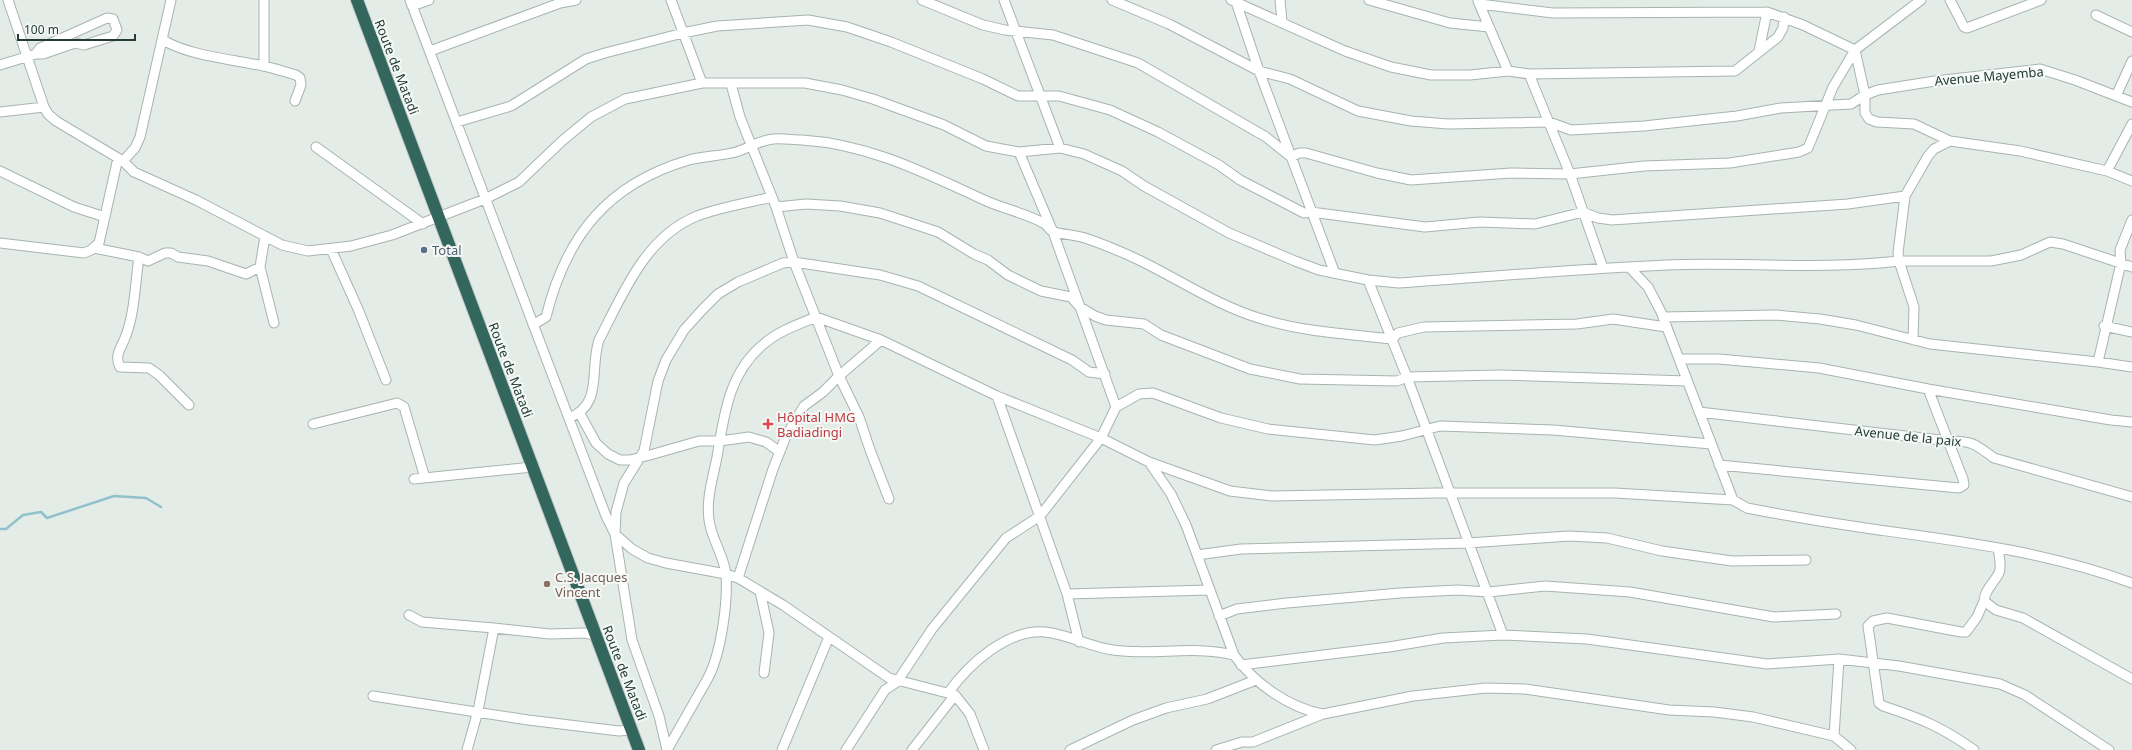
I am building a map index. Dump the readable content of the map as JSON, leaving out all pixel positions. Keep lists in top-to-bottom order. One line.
{"streets":{"highway":["Route de Matadi"],"street":["Avenue Mayemba","Avenue de la paix"]},"places":{"other":["Total","C.S. Jacques Vincent"],"health":["Hôpital HMG Badiadingi"]},"scale_bar":"100 m"}
